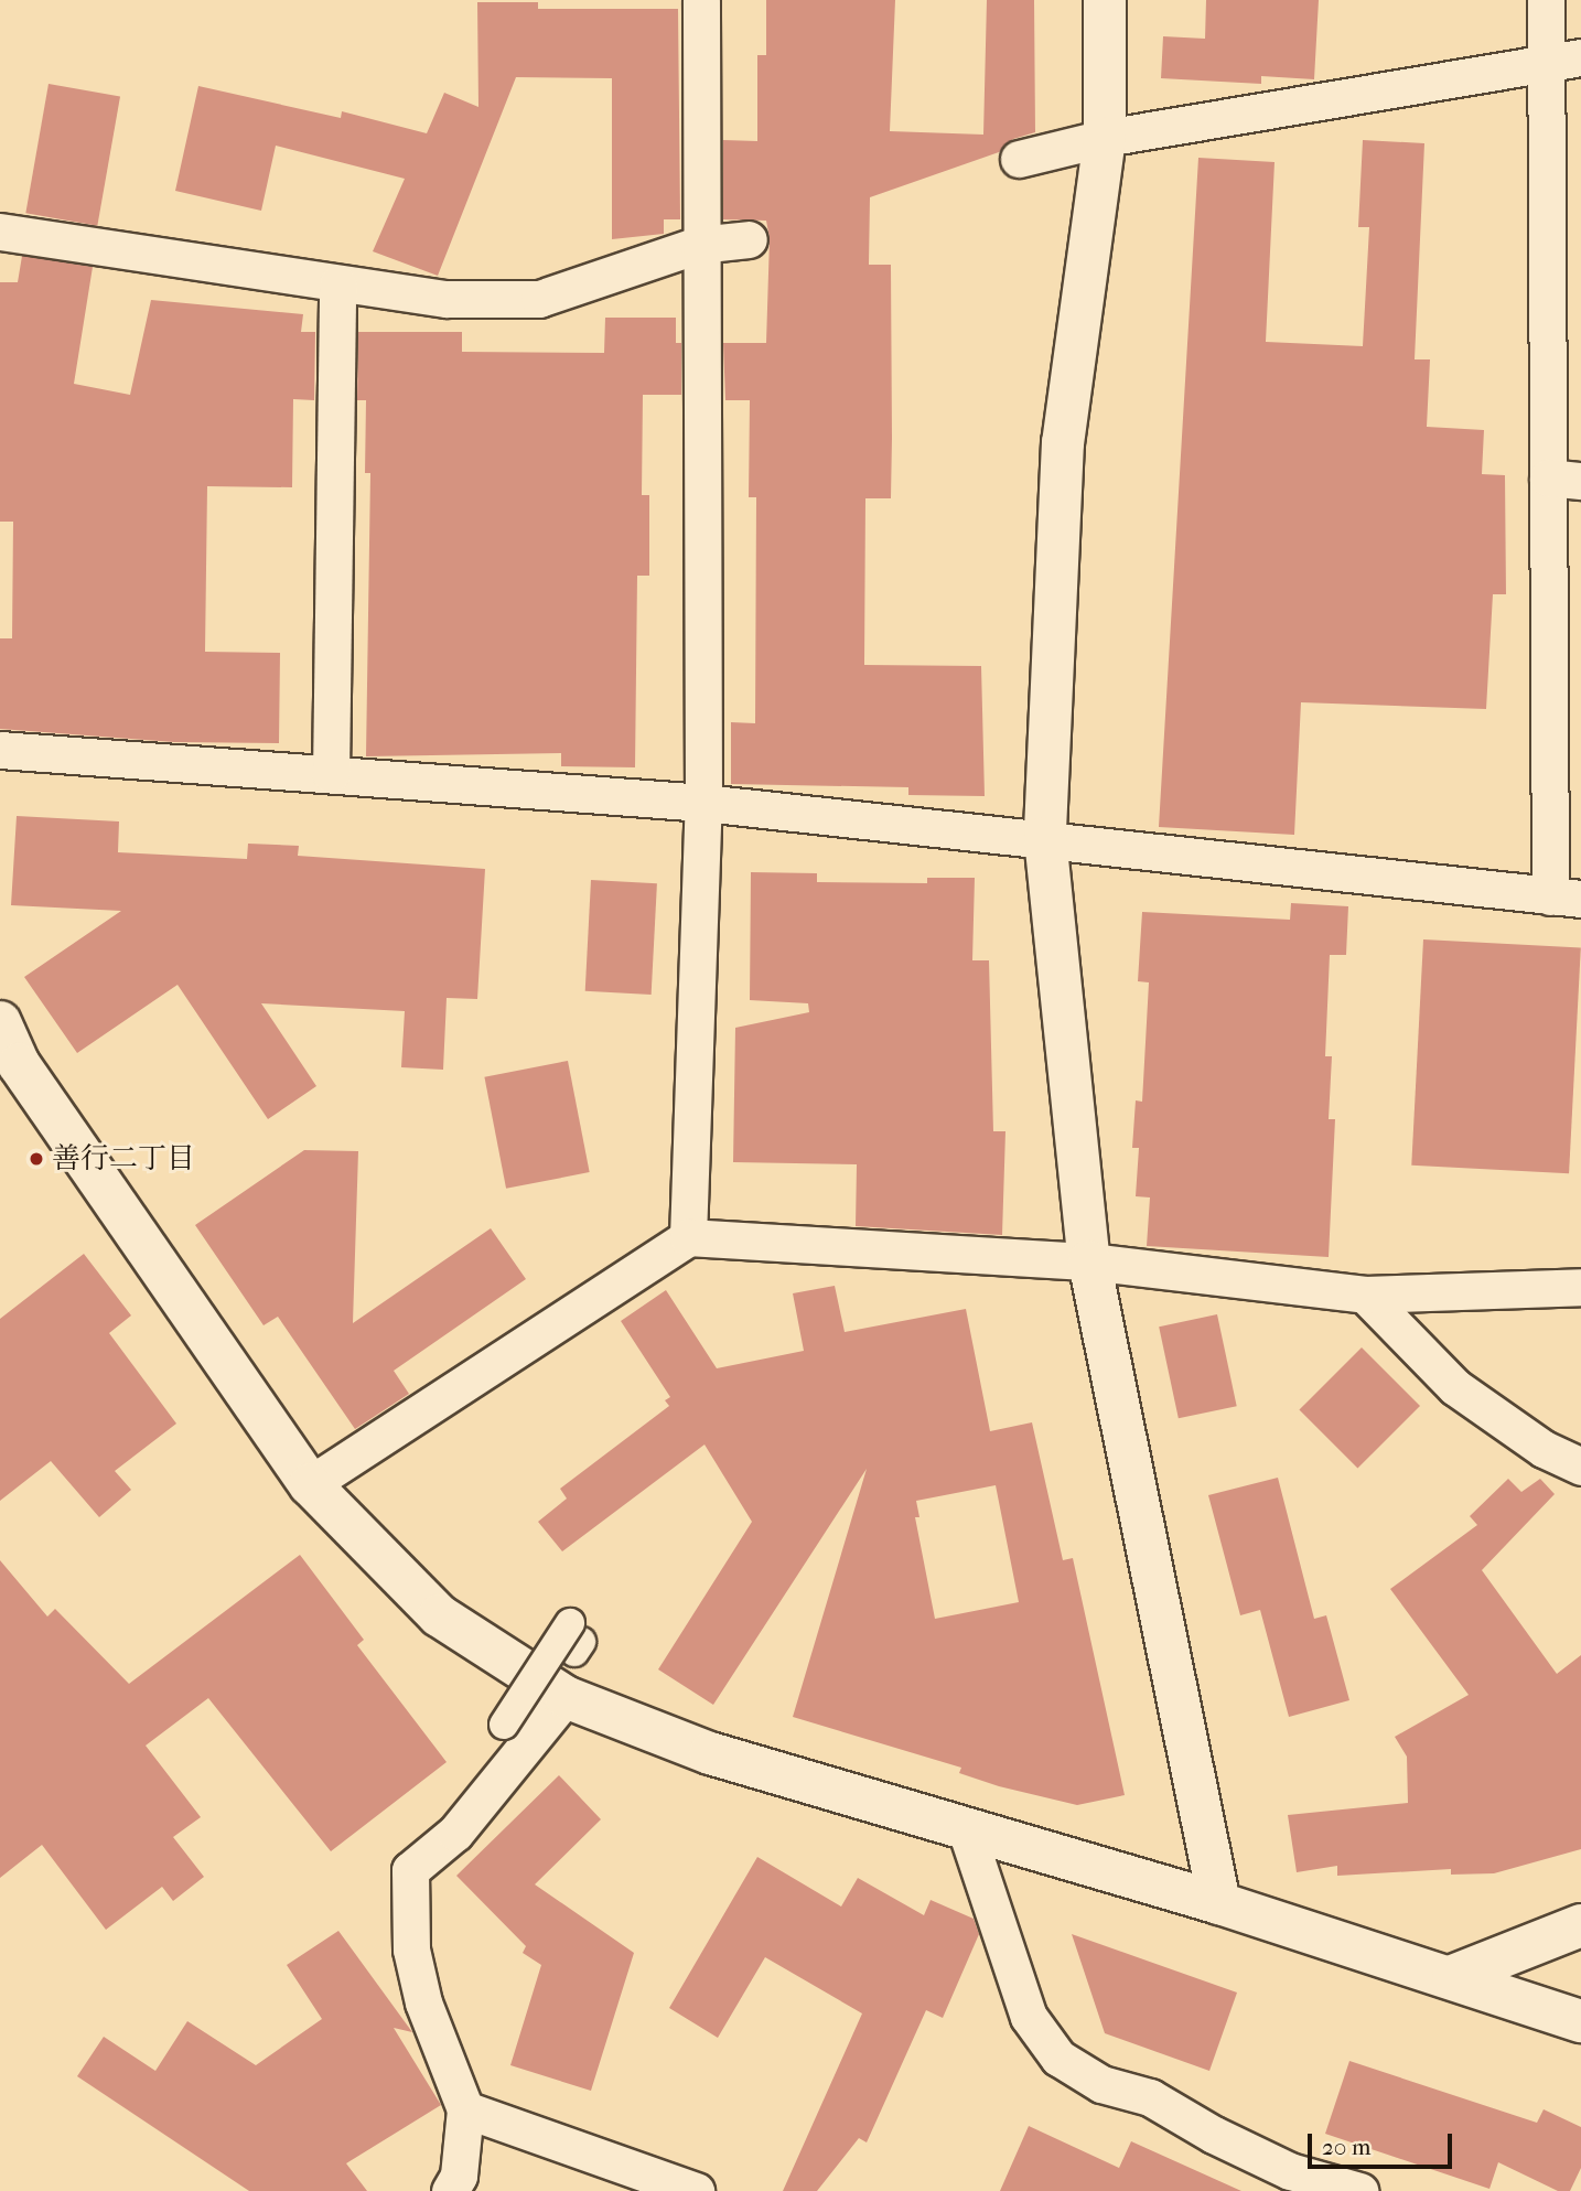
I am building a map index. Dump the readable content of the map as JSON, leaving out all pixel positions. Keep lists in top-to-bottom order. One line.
{"places":["善行二丁目"],"scale_bar":"20 m"}
